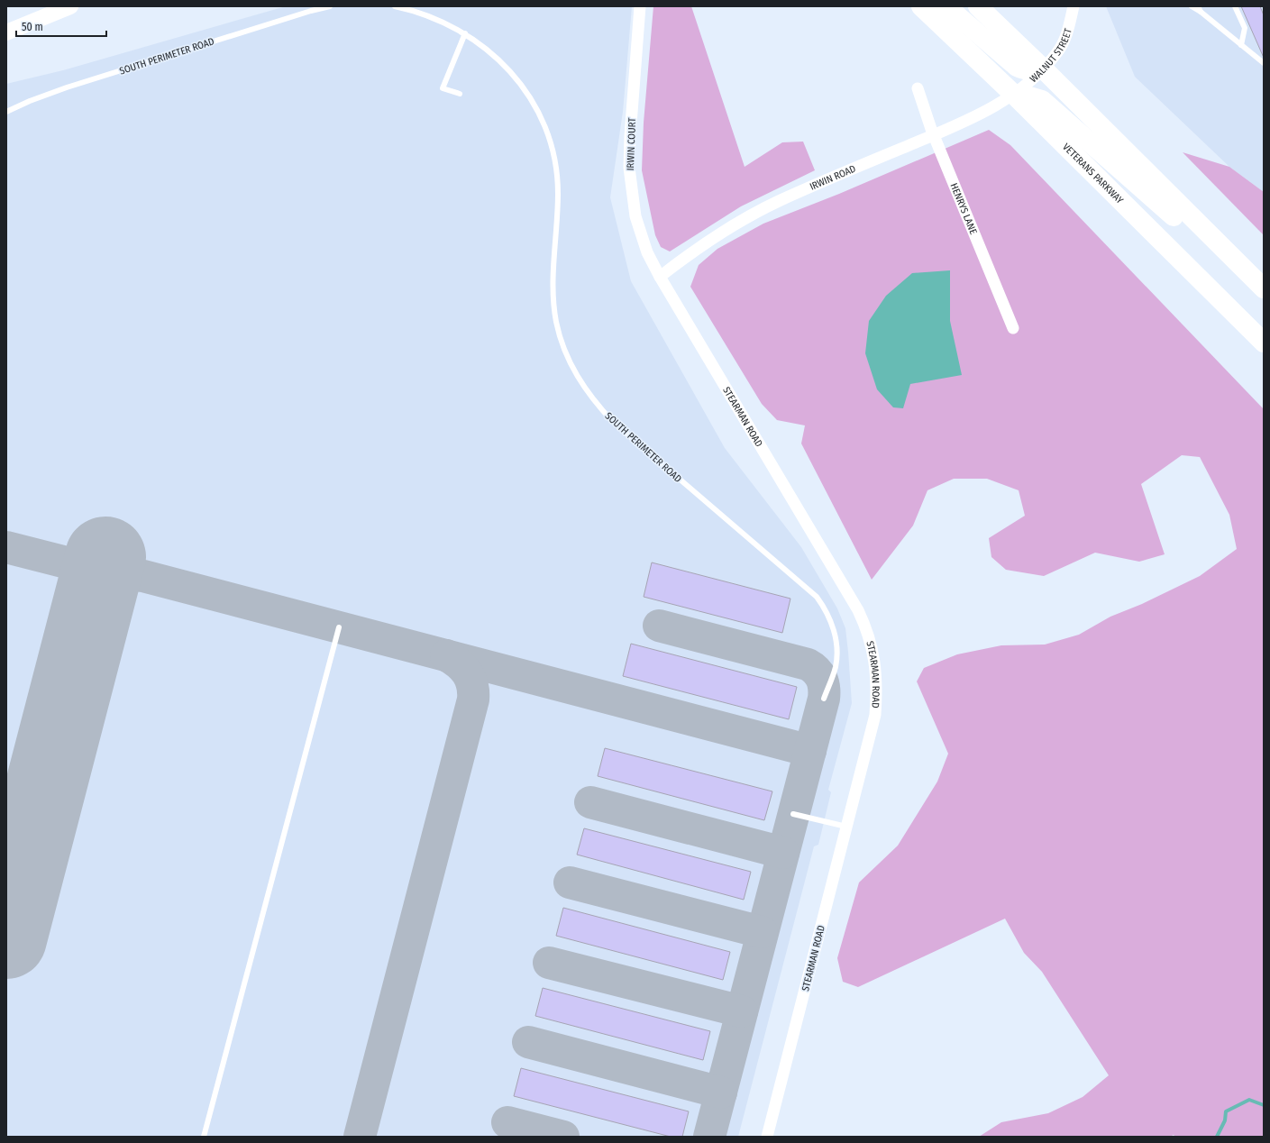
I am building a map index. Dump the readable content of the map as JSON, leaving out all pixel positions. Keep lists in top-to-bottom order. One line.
{"streets":{"highway":["VETERANS PARKWAY"],"street":["WALNUT STREET","IRWIN COURT","IRWIN ROAD","HENRYS LANE","STEARMAN ROAD"],"lane":["SOUTH PERIMETER ROAD"]},"crossings":[["WALNUT STREET","VETERANS PARKWAY"],["WALNUT STREET","IRWIN ROAD"],["IRWIN COURT","IRWIN ROAD"],["IRWIN COURT","STEARMAN ROAD"],["VETERANS PARKWAY","IRWIN ROAD"],["IRWIN ROAD","HENRYS LANE"],["IRWIN ROAD","STEARMAN ROAD"]],"scale_bar":"50 m"}
